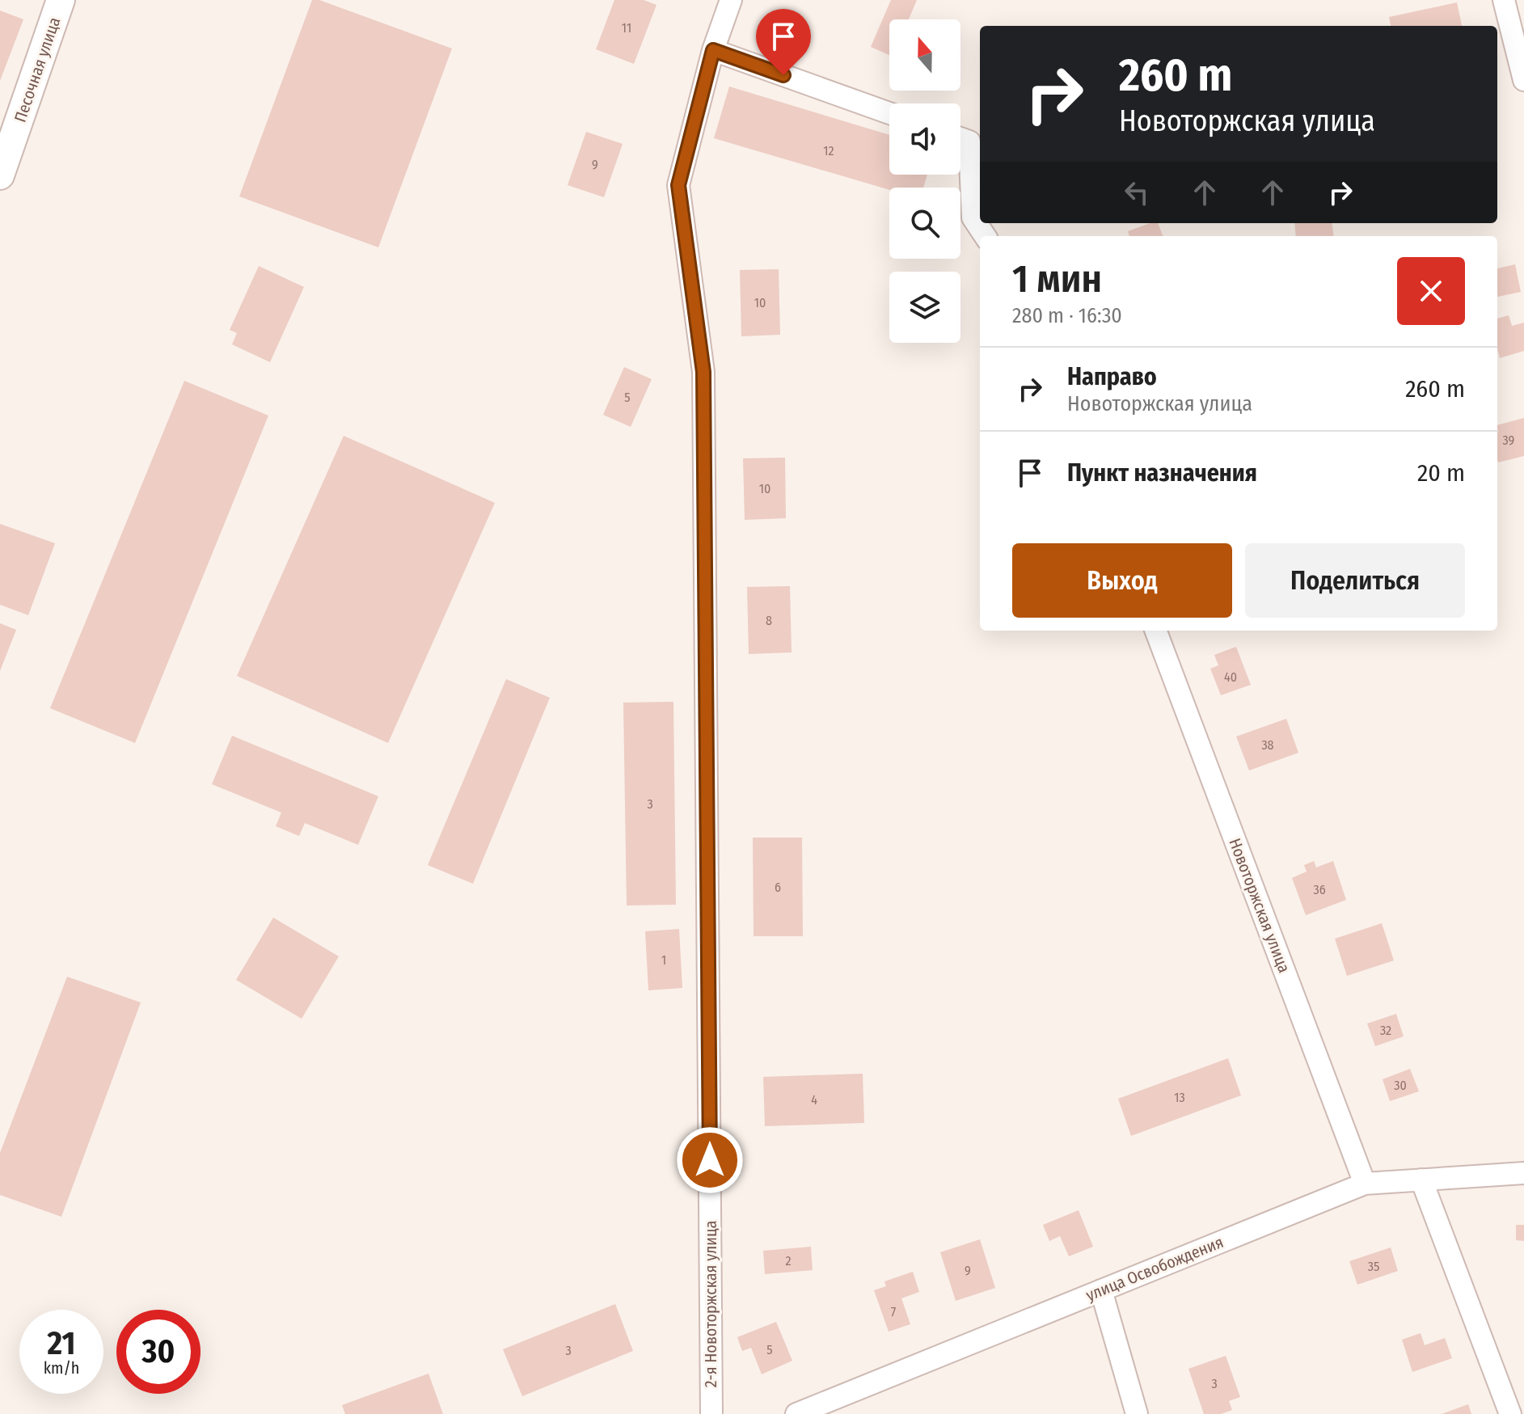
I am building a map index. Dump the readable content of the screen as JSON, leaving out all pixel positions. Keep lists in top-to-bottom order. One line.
{"streets":{"street":["Песочная улица","Новоторжская улица","улица Освобождения","2-я Новоторжская улица"]},"crossings":[["Новоторжская улица","улица Освобождения"]],"house_numbers":["11","12","9","10","5","39","10","8","40","38","3","6","36","1","32","30","13","4","2","35","9","7","5","3","3"],"north":"top","page":{"turn":["260 m","Новоторжская улица"],"heading":["1 мин","280 m · 16:30"],"list":[{"name":"Направо","note":"Новоторжская улица","value":"260 m"},{"name":"Пункт назначения","value":"20 m"}],"buttons":["Выход","Поделиться"],"speed":"21 km/h","limit":"30"}}
